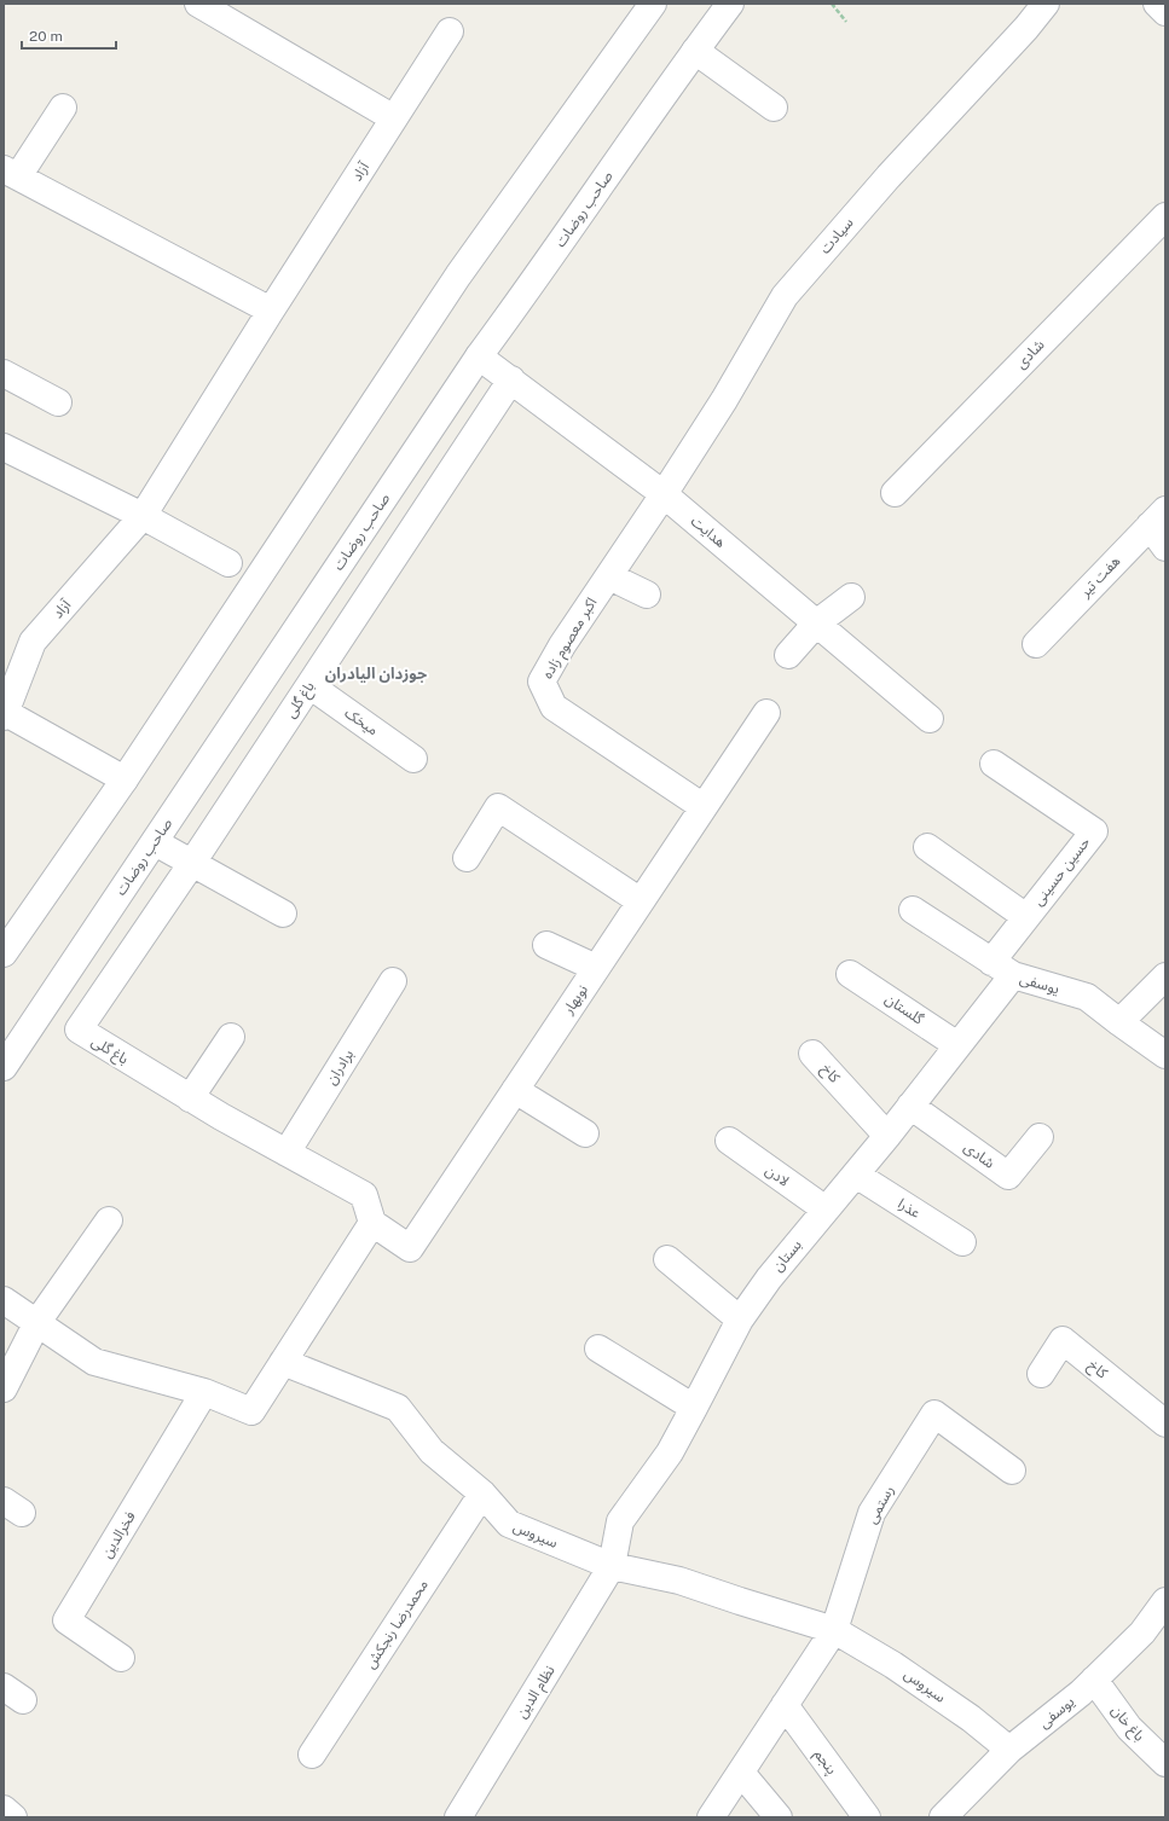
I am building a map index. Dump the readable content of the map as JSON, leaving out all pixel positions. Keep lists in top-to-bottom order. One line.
{"streets":{"street":["آزاد","صاحب روضات","سیادت","شادی","هدایت","هفت تیر","اکبر معصوم زاده","باغ گلی","میخک","حسین حسینی","یوسفی","نوبهار","گلستان","برادران","کاخ","لادن","عذرا","بستان","رستمی","فخرالدین","سیروس","محمدرضا رنجکش","نظام الدین","باغ خان","پنجم"]},"crossings":[["صاحب روضات","هدایت"],["سیادت","هدایت"],["سیادت","اکبر معصوم زاده"],["شادی","بستان"],["هدایت","اکبر معصوم زاده"],["هدایت","باغ گلی"],["اکبر معصوم زاده","نوبهار"],["باغ گلی","میخک"],["باغ گلی","نوبهار"],["باغ گلی","برادران"],["حسین حسینی","یوسفی"],["حسین حسینی","بستان"],["یوسفی","بستان"],["یوسفی","سیروس"],["یوسفی","باغ خان"],["گلستان","بستان"],["کاخ","بستان"],["لادن","بستان"],["عذرا","بستان"],["بستان","سیروس"],["بستان","نظام الدین"],["رستمی","سیروس"],["سیروس","محمدرضا رنجکش"],["سیروس","نظام الدین"]],"districts":["جوزدان الیادران"],"scale_bar":"20 m"}
